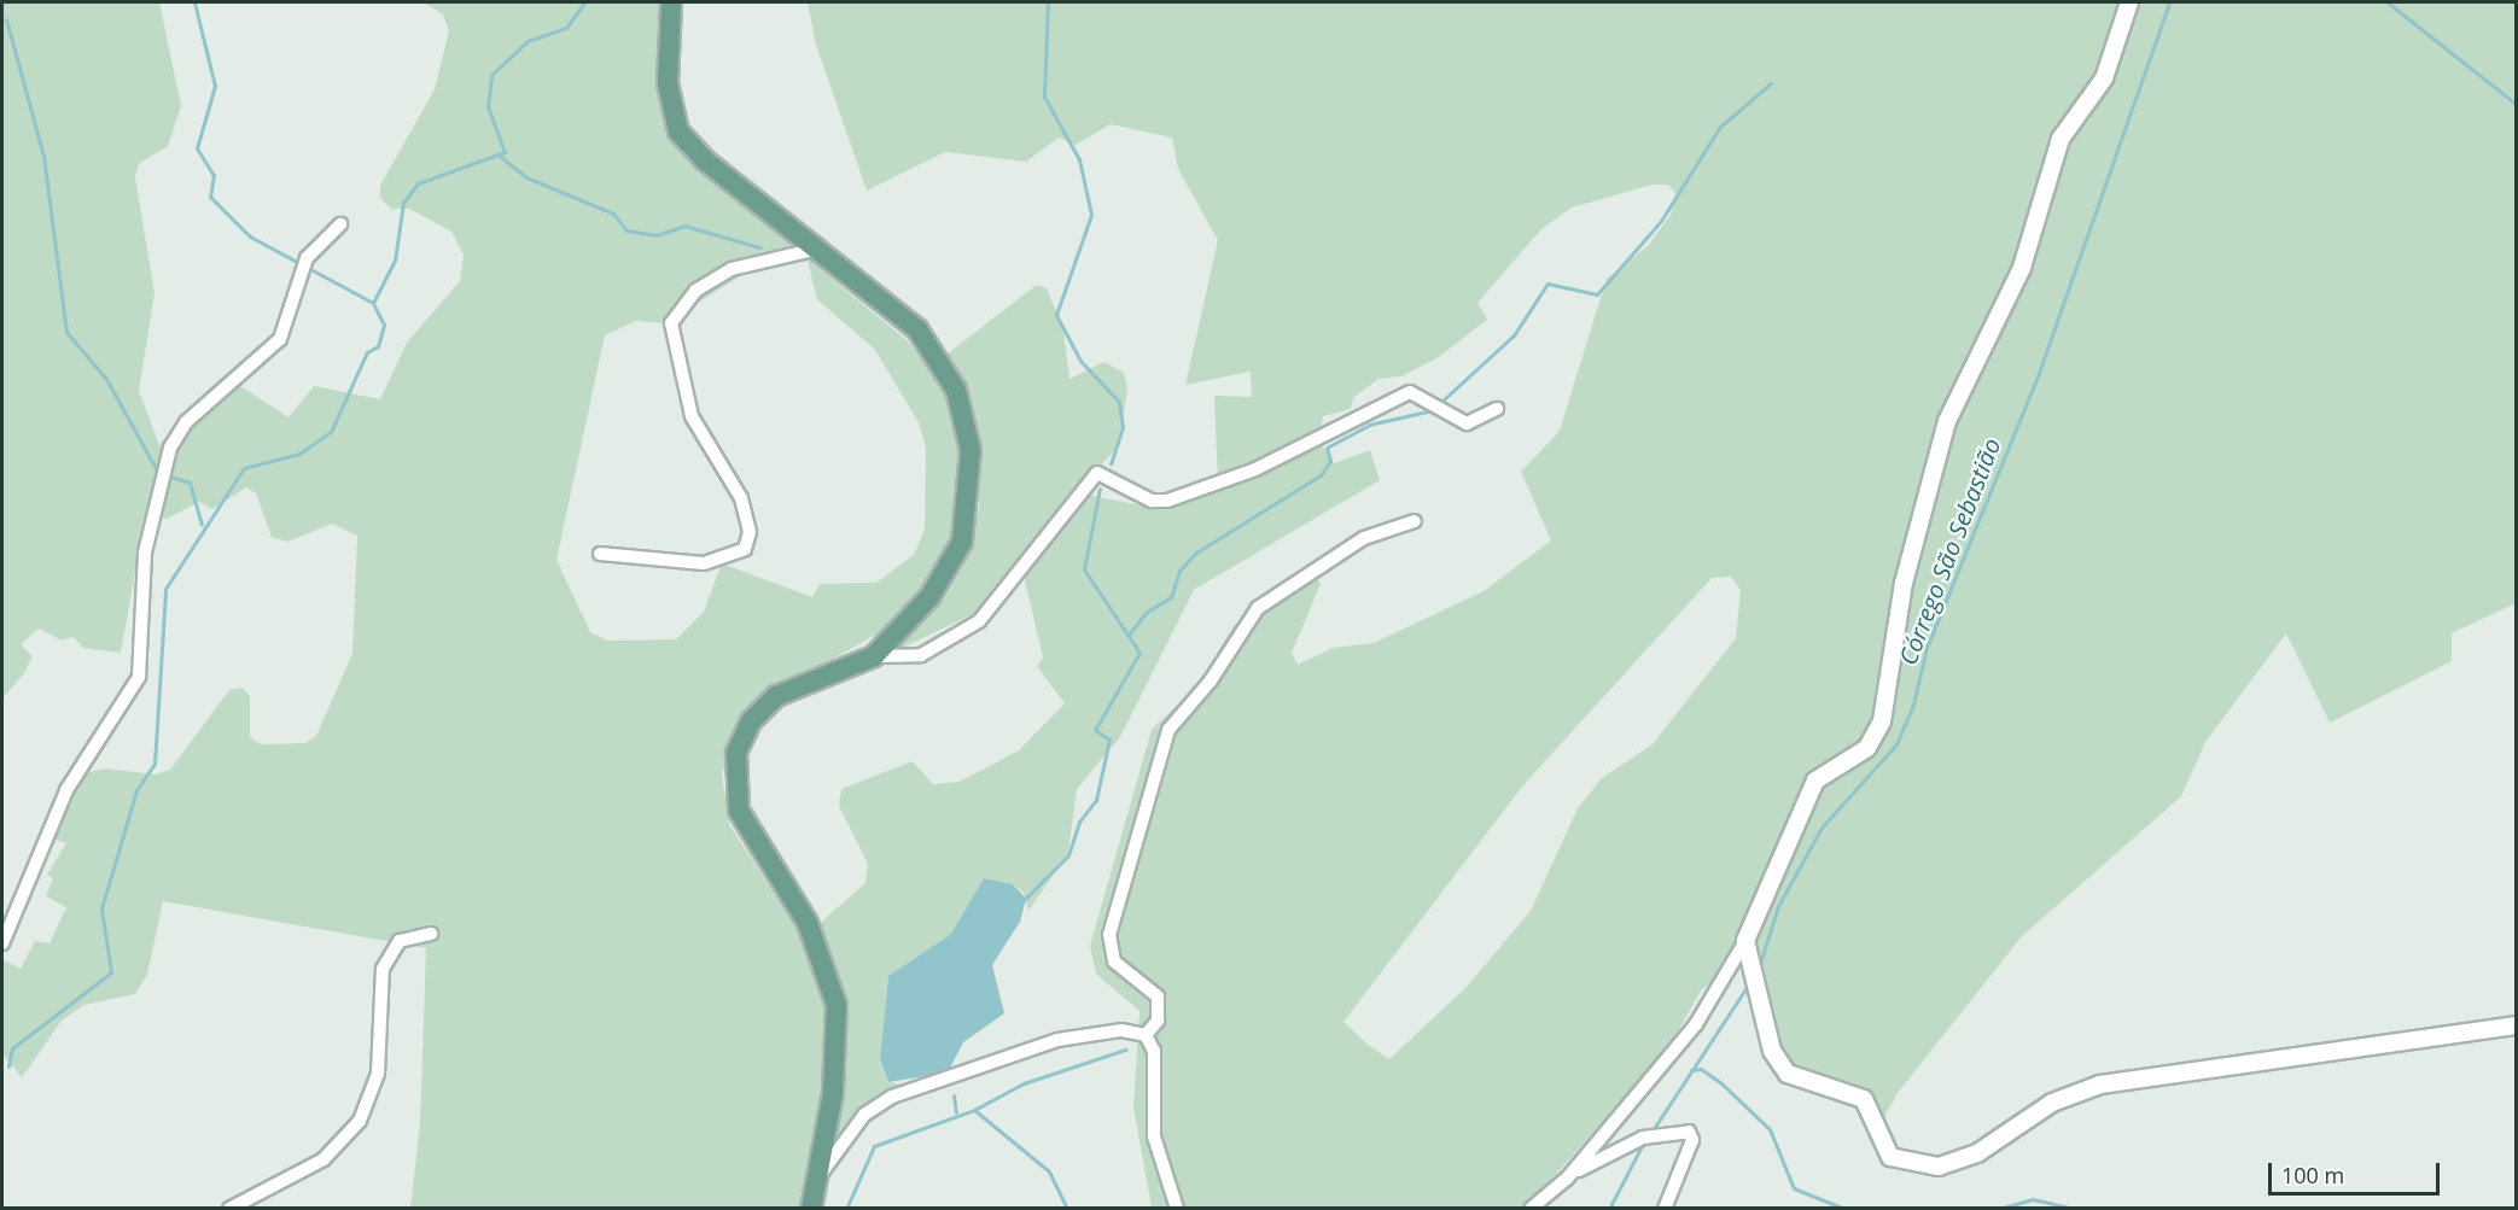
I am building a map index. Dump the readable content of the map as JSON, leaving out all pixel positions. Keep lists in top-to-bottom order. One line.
{"water":["Córrego São Sebastião"],"scale_bar":"100 m"}
